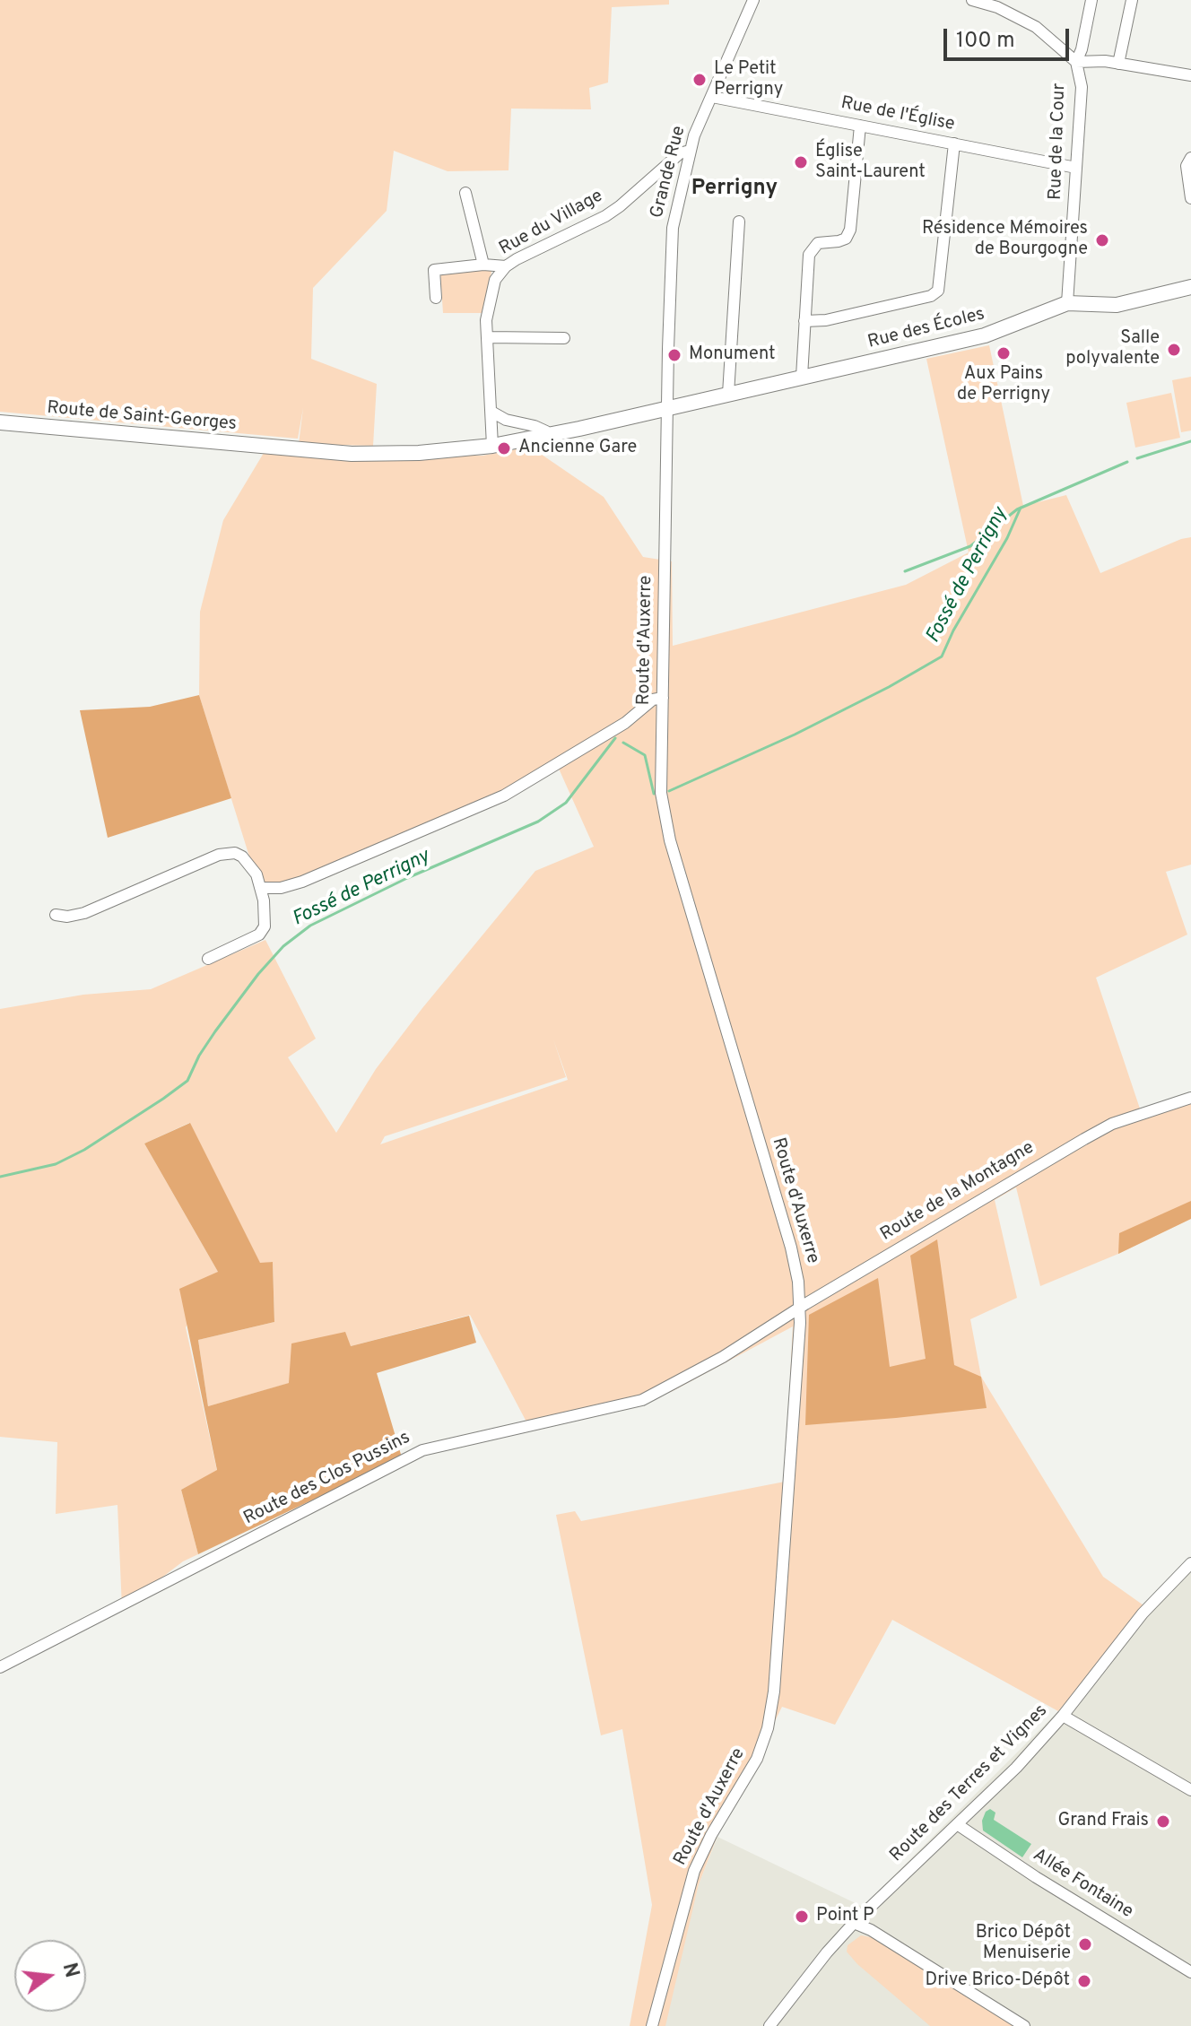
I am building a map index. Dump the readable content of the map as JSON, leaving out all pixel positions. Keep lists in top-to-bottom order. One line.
{"streets":{"main road":["Rue des Écoles","Route de Saint-Georges"],"street":["Rue de l'Église","Rue de la Cour","Grande Rue","Rue du Village","Route d'Auxerre","Route de la Montagne","Route des Clos Pussins","Route des Terres et Vignes","Allée Fontaine"]},"crossings":[["Rue de l'Église","Rue de la Cour"],["Rue de l'Église","Grande Rue"],["Rue de la Cour","Rue des Écoles"],["Grande Rue","Rue du Village"],["Grande Rue","Rue des Écoles"],["Grande Rue","Route d'Auxerre"],["Rue du Village","Rue des Écoles"],["Rue du Village","Route de Saint-Georges"],["Rue des Écoles","Route de Saint-Georges"],["Route d'Auxerre","Route de la Montagne"],["Route d'Auxerre","Route des Clos Pussins"],["Route de la Montagne","Route des Clos Pussins"],["Route des Terres et Vignes","Allée Fontaine"]],"districts":["Perrigny"],"water":["Fossé de Perrigny"],"places":["Le Petit Perrigny","Église Saint-Laurent","Résidence Mémoires de Bourgogne","Salle polyvalente","Aux Pains de Perrigny","Monument","Ancienne Gare","Grand Frais","Point P","Brico Dépôt Menuiserie","Drive Brico-Dépôt"],"scale_bar":"100 m","north":"right"}
